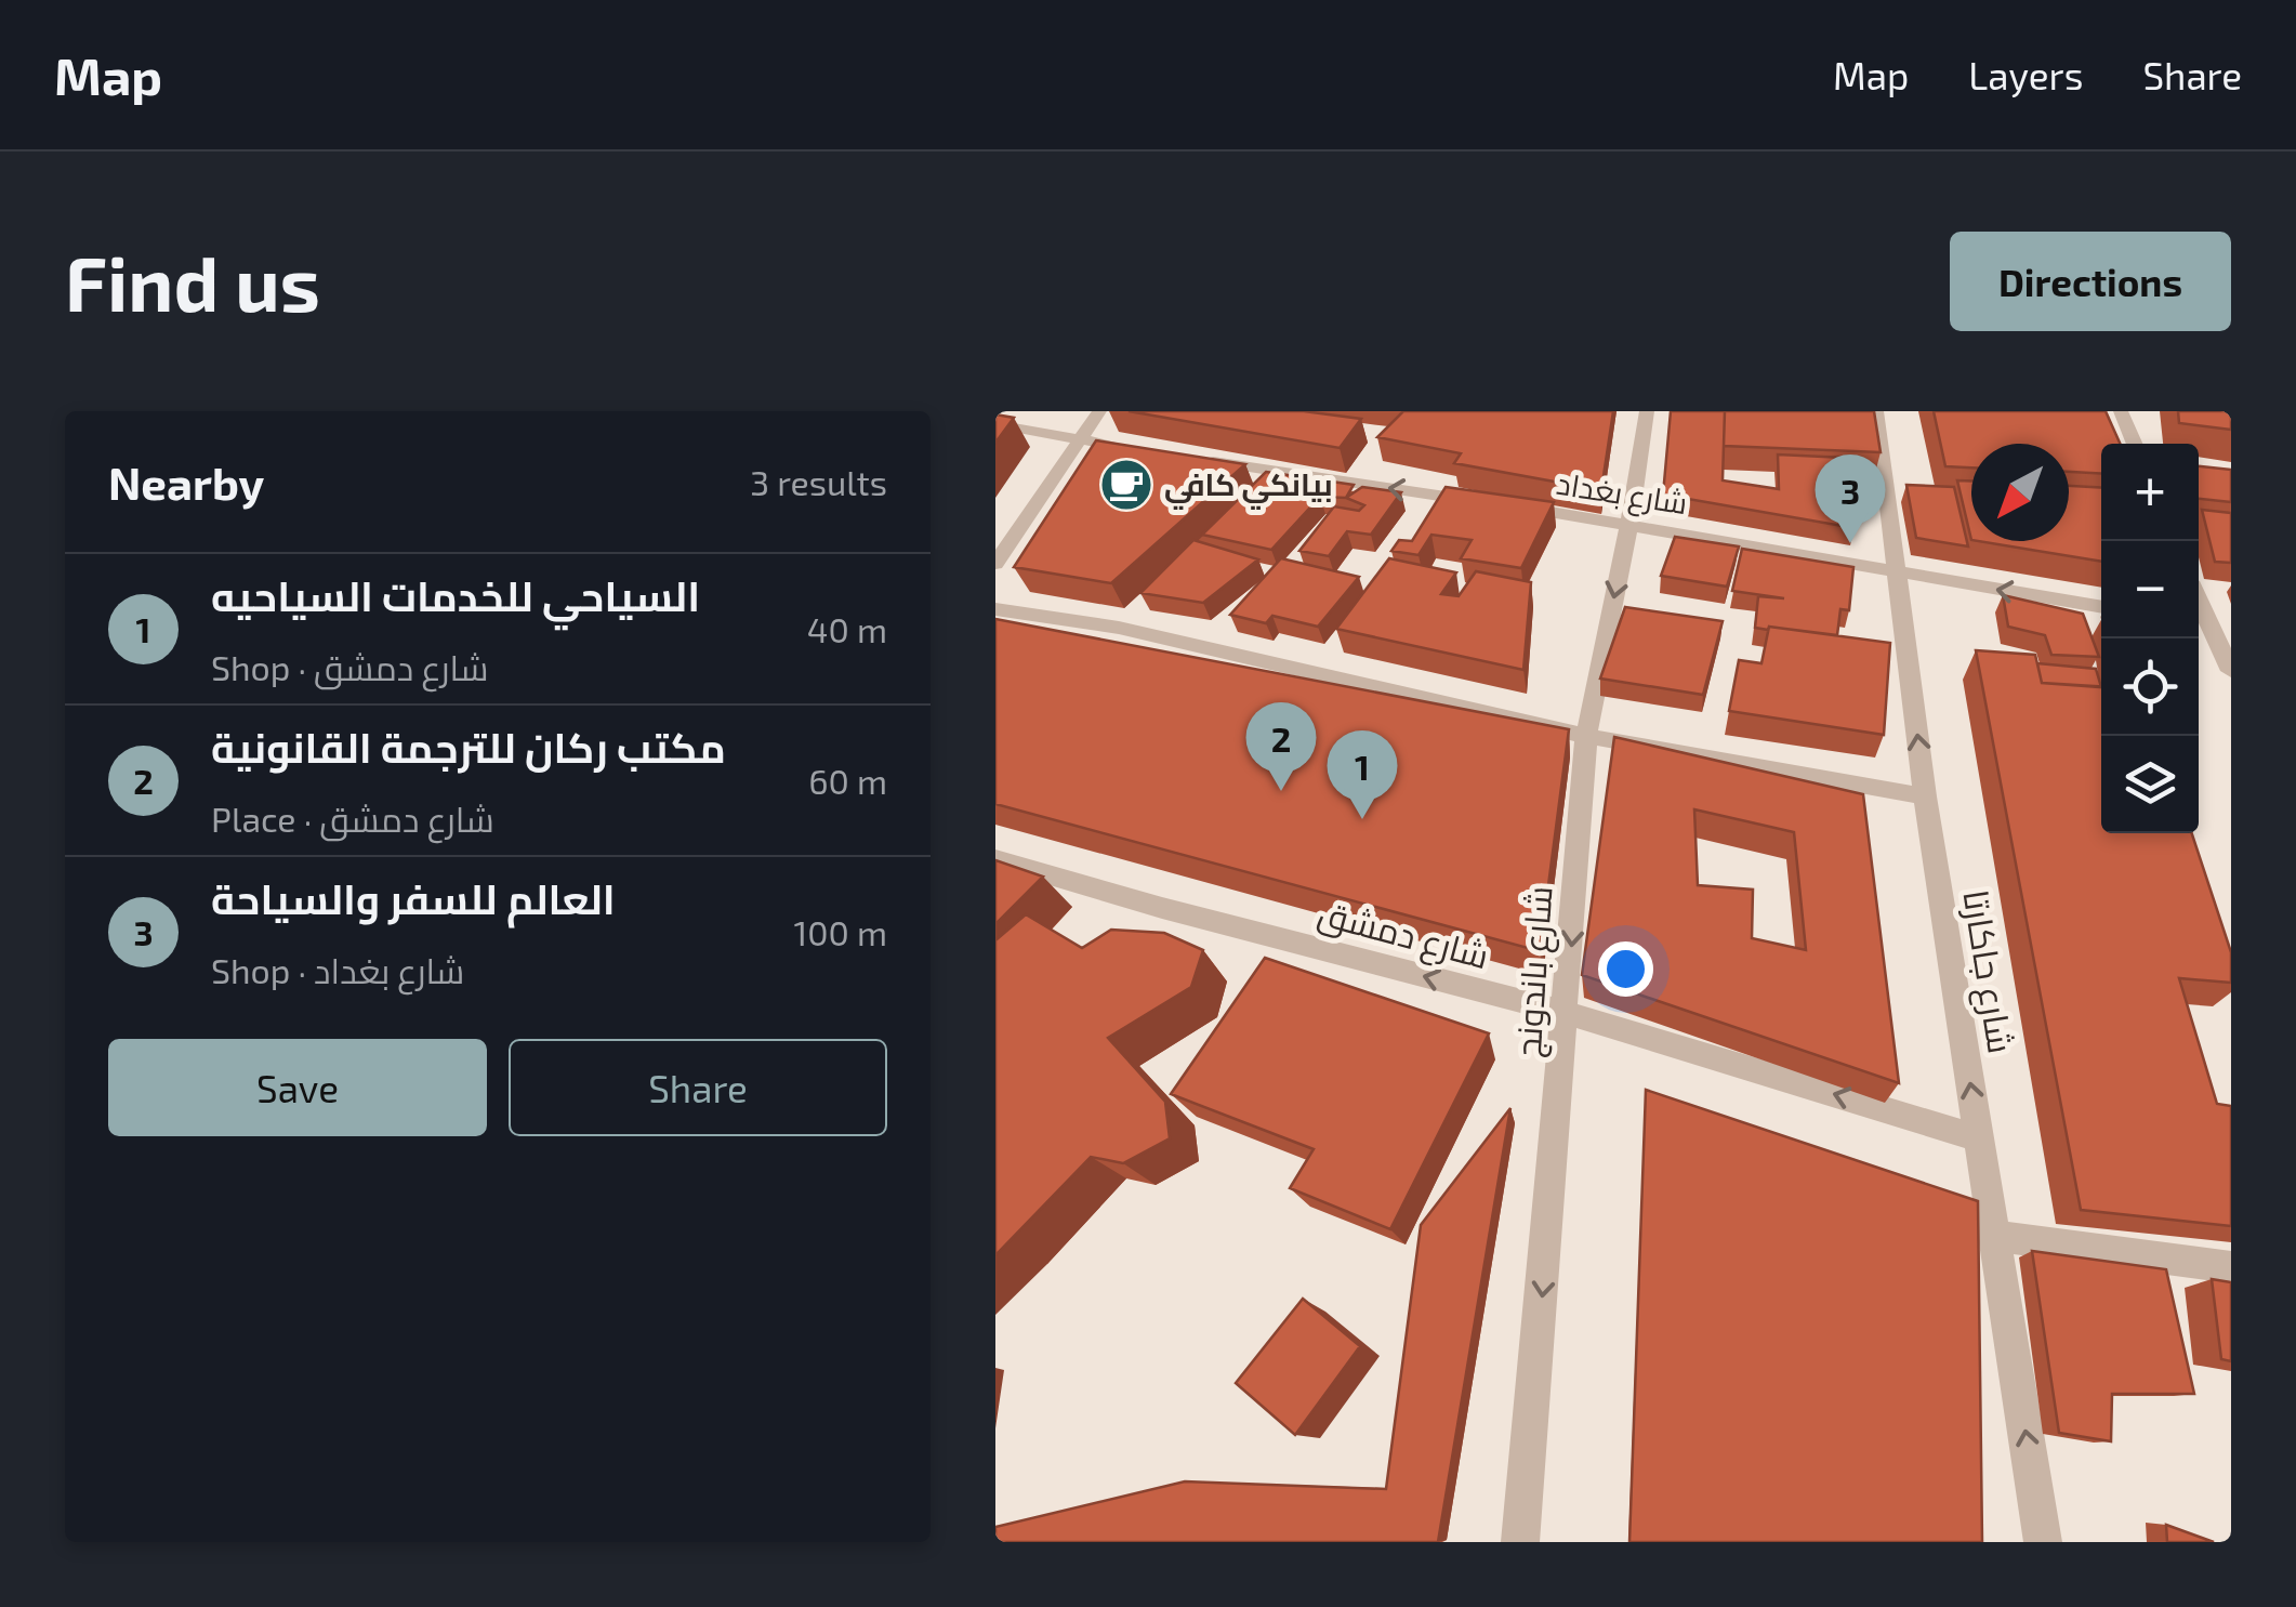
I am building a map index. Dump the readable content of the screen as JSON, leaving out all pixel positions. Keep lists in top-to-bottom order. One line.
{"streets":{"street":["شارع بغداد","شارع دمشق","شارع باندونج","شارع جاكارتا"]},"crossings":[["شارع بغداد","شارع باندونج"],["شارع بغداد","شارع جاكارتا"],["شارع دمشق","شارع باندونج"],["شارع دمشق","شارع جاكارتا"]],"one_way":["شارع دمشق","شارع باندونج","شارع جاكارتا"],"places":{"cafe":["بيانكي كافي"]},"north":"bottom left","page":{"header":"Map","nav":["Map","Layers","Share"],"buttons":["Directions",["Save","Share"]],"title":"Find us","heading":["Nearby","3 results"],"map_buttons":["+","−"],"pins":["3","2","1"],"list":[{"mark":"1","name":"السياحي للخدمات السياحيه","note":"Shop · شارع دمشق","value":"40 m"},{"mark":"2","name":"مكتب ركان للترجمة القانونية","note":"Place · شارع دمشق","value":"60 m"},{"mark":"3","name":"العالم للسفر والسياحة","note":"Shop · شارع بغداد","value":"100 m"}]}}
